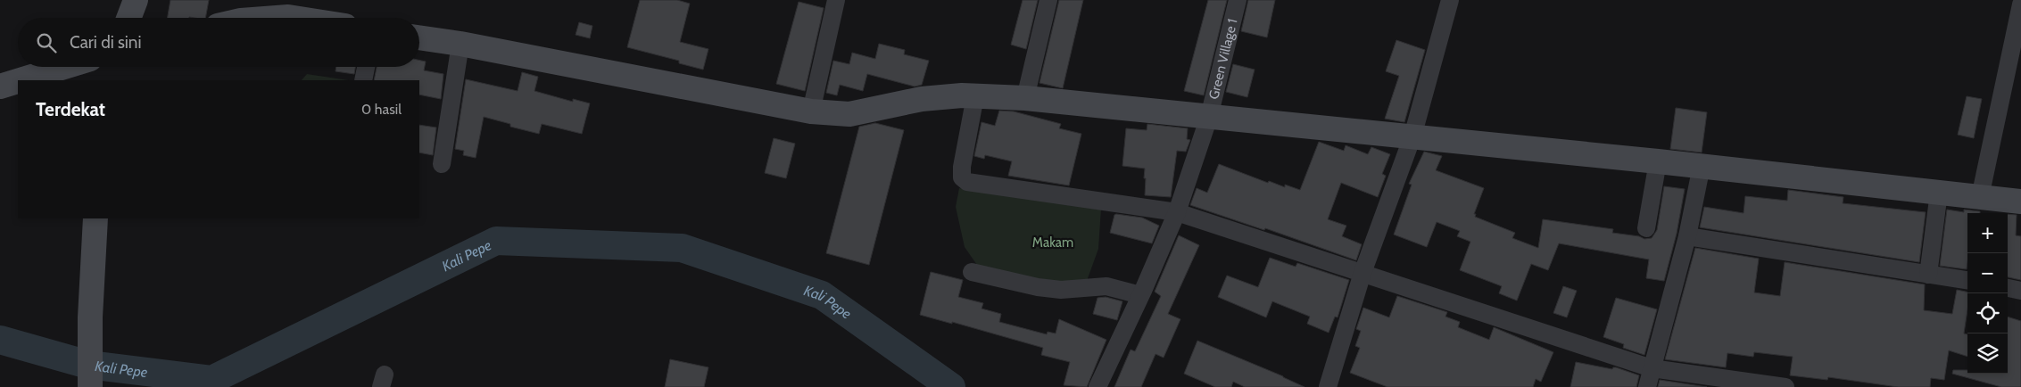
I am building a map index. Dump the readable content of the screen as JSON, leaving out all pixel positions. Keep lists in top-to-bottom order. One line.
{"streets":{"street":["Green Village 1"]},"water":["Kali Pepe"],"parks":["Makam"],"page":{"search":"Cari di sini","heading":["Terdekat","0 hasil"],"map_buttons":["+","−"]}}
